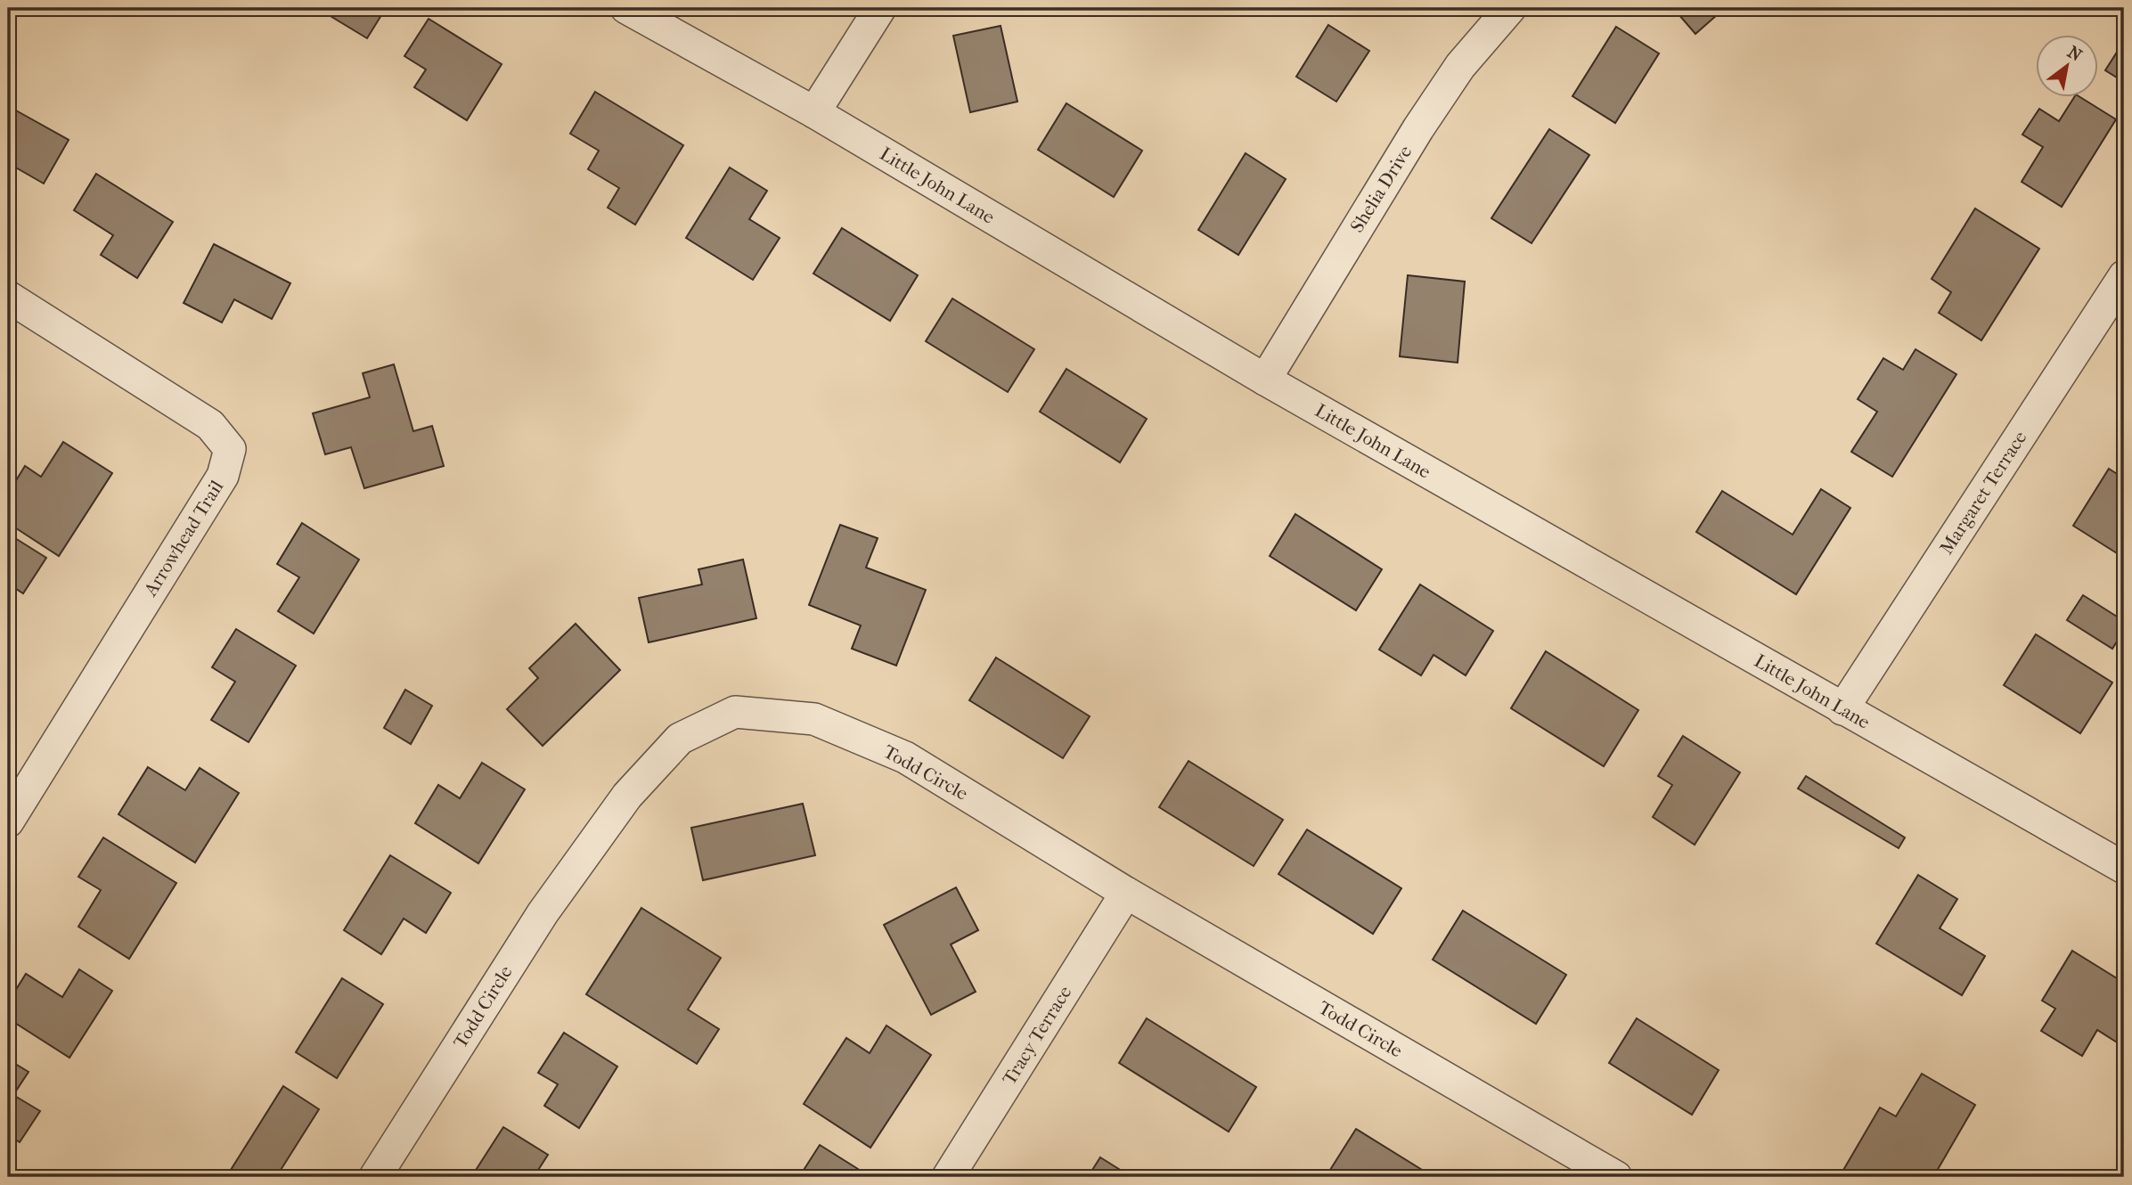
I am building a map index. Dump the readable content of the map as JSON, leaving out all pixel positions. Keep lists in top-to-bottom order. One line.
{"streets":{"street":["Little John Lane","Shelia Drive","Margaret Terrace","Arrowhead Trail","Todd Circle","Tracy Terrace"]},"crossings":[["Little John Lane","Shelia Drive"],["Little John Lane","Margaret Terrace"],["Todd Circle","Tracy Terrace"]],"north":"top right"}
